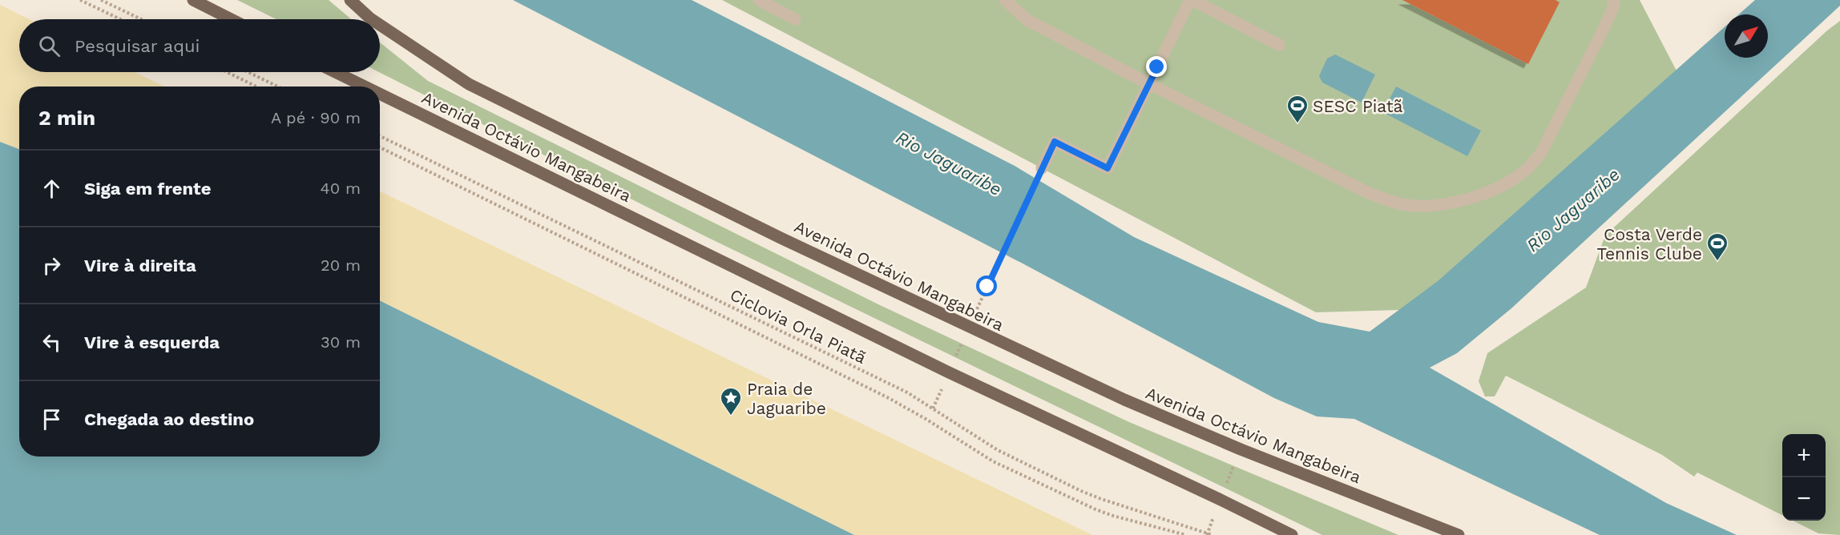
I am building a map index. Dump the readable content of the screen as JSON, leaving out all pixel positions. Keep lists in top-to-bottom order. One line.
{"streets":{"main road":["Avenida Octávio Mangabeira"],"path":["Ciclovia Orla Piatã"]},"water":["Rio Jaguaribe"],"places":{"sports":["SESC Piatã","Costa Verde Tennis Clube"],"place":["Praia de Jaguaribe"]},"north":"top right","page":{"search":"Pesquisar aqui","heading":["2 min","A pé · 90 m"],"list":[["Siga em frente","40 m"],["Vire à direita","20 m"],["Vire à esquerda","30 m"],"Chegada ao destino"],"map_buttons":["+","−"]}}
